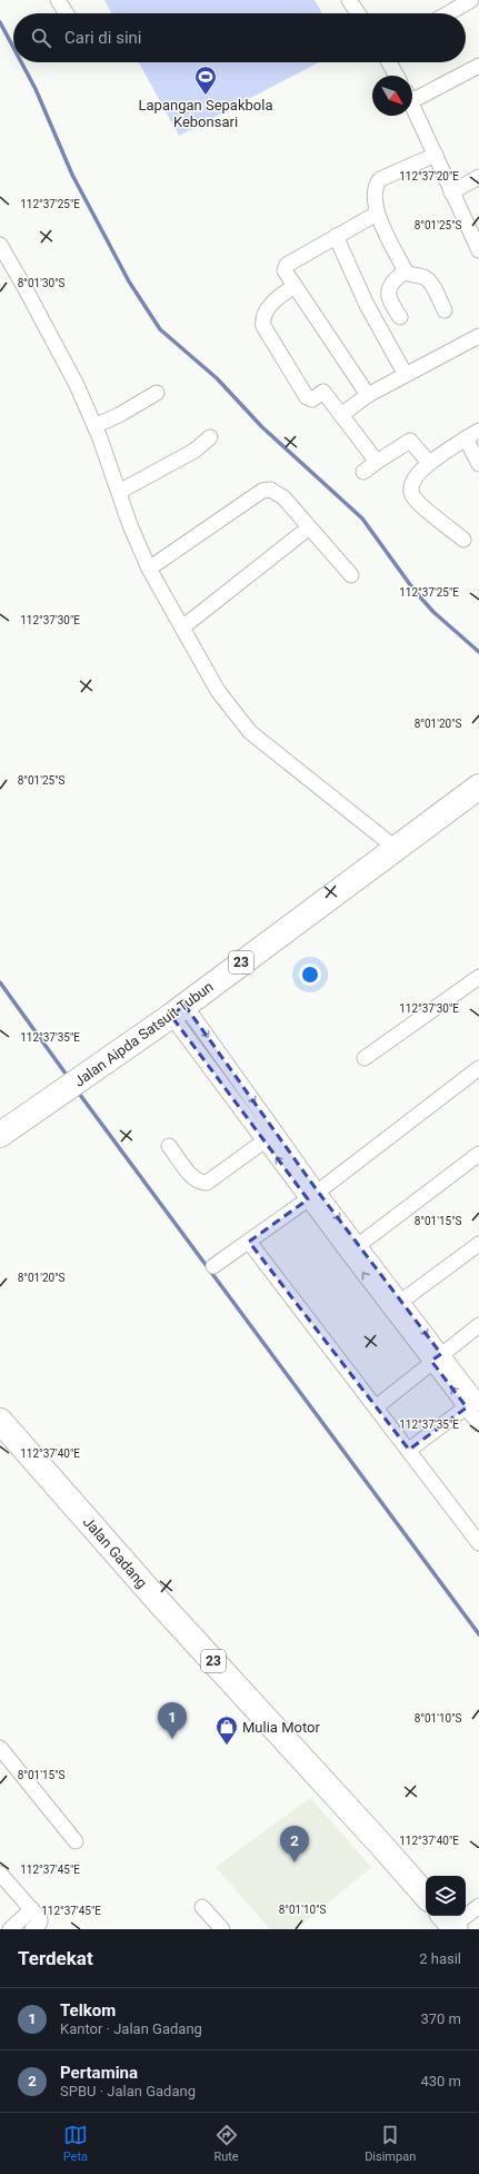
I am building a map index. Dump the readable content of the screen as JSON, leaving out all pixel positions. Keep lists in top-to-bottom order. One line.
{"streets":{"highway":["23","Jalan Aipda Satsuit Tubun","Jalan Gadang"]},"places":{"sports":["Lapangan Sepakbola Kebonsari"],"shop":["Mulia Motor"]},"north":"bottom right","page":{"search":"Cari di sini","pins":["1","2"],"heading":["Terdekat","2 hasil"],"list":[{"mark":"1","name":"Telkom","note":"Kantor · Jalan Gadang","value":"370 m"},{"mark":"2","name":"Pertamina","note":"SPBU · Jalan Gadang","value":"430 m"}],"nav":["Peta","Rute","Disimpan"]},"coordinates":["112°37'20\"E","112°37'25\"E","8°01'25\"S","8°01'30\"S","112°37'30\"E","8°01'20\"S","112°37'35\"E","8°01'15\"S","112°37'40\"E","8°01'10\"S","112°37'45\"E"]}
